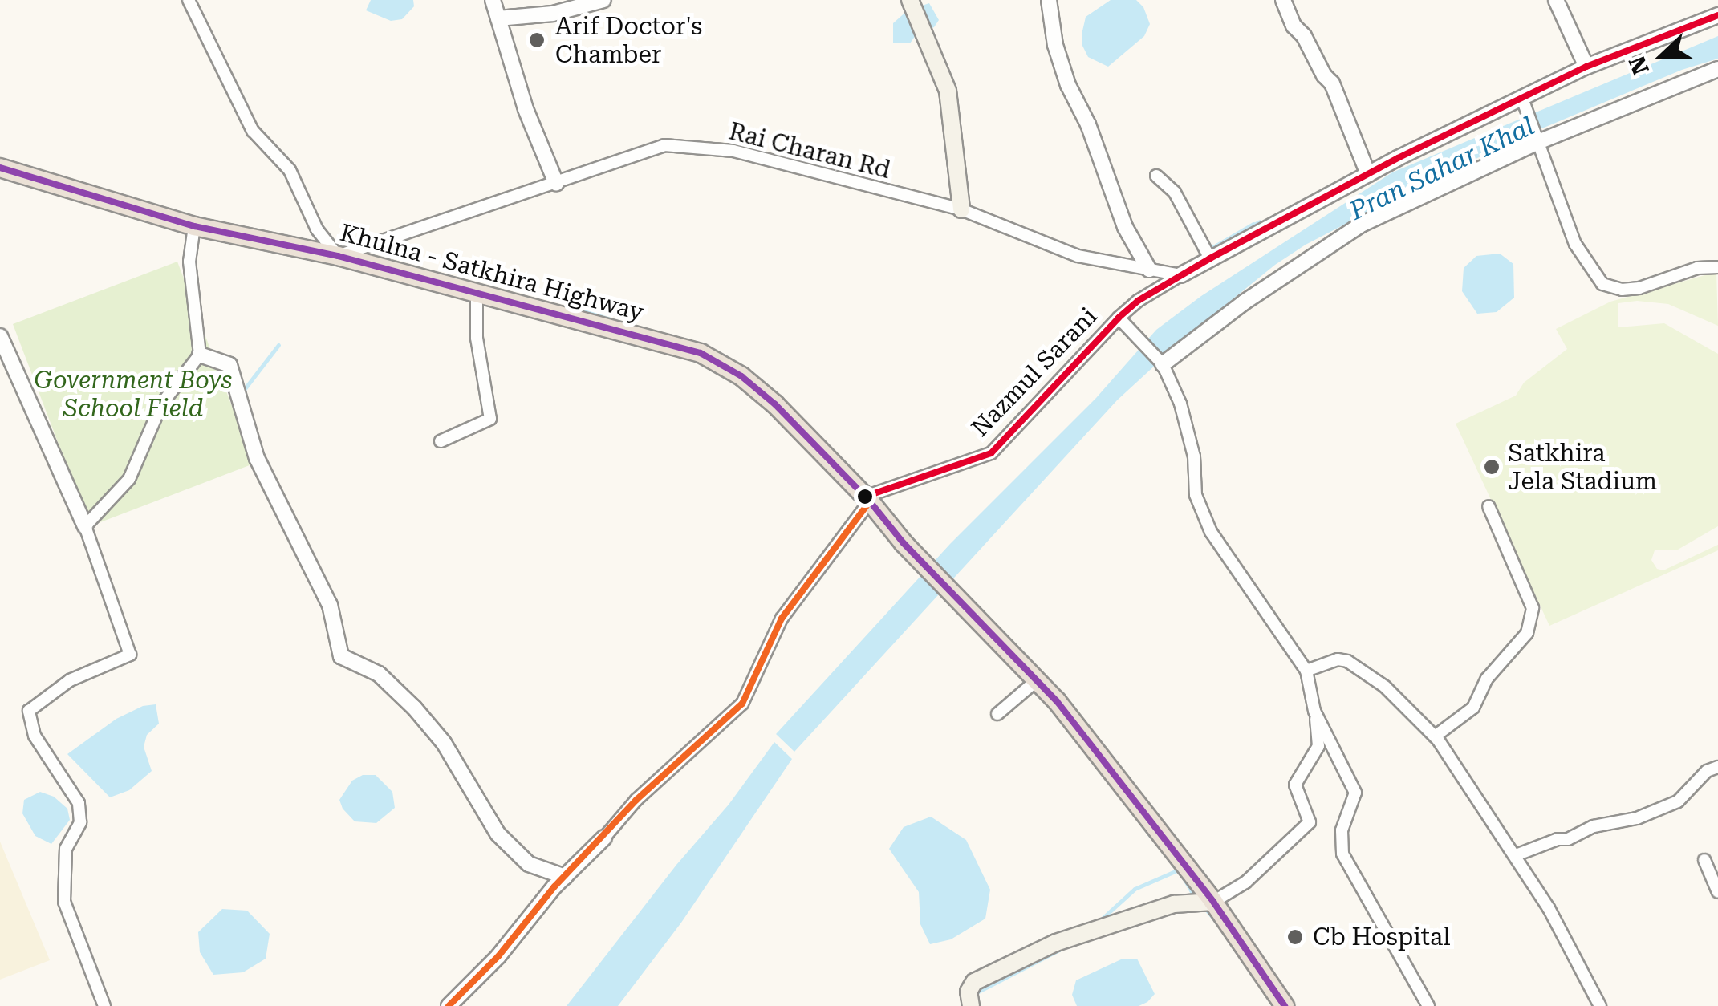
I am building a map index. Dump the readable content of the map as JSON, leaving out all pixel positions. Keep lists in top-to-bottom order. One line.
{"streets":{"highway":["Khulna - Satkhira Highway"],"street":["Rai Charan Rd","Nazmul Sarani"]},"crossings":[["Rai Charan Rd","Khulna - Satkhira Highway"],["Rai Charan Rd","Nazmul Sarani"],["Khulna - Satkhira Highway","Nazmul Sarani"]],"water":["Pran Sahar Khal"],"parks":["Government Boys School Field"],"places":["Arif Doctor's Chamber","Satkhira Jela Stadium","Cb Hospital"],"north":"left"}
